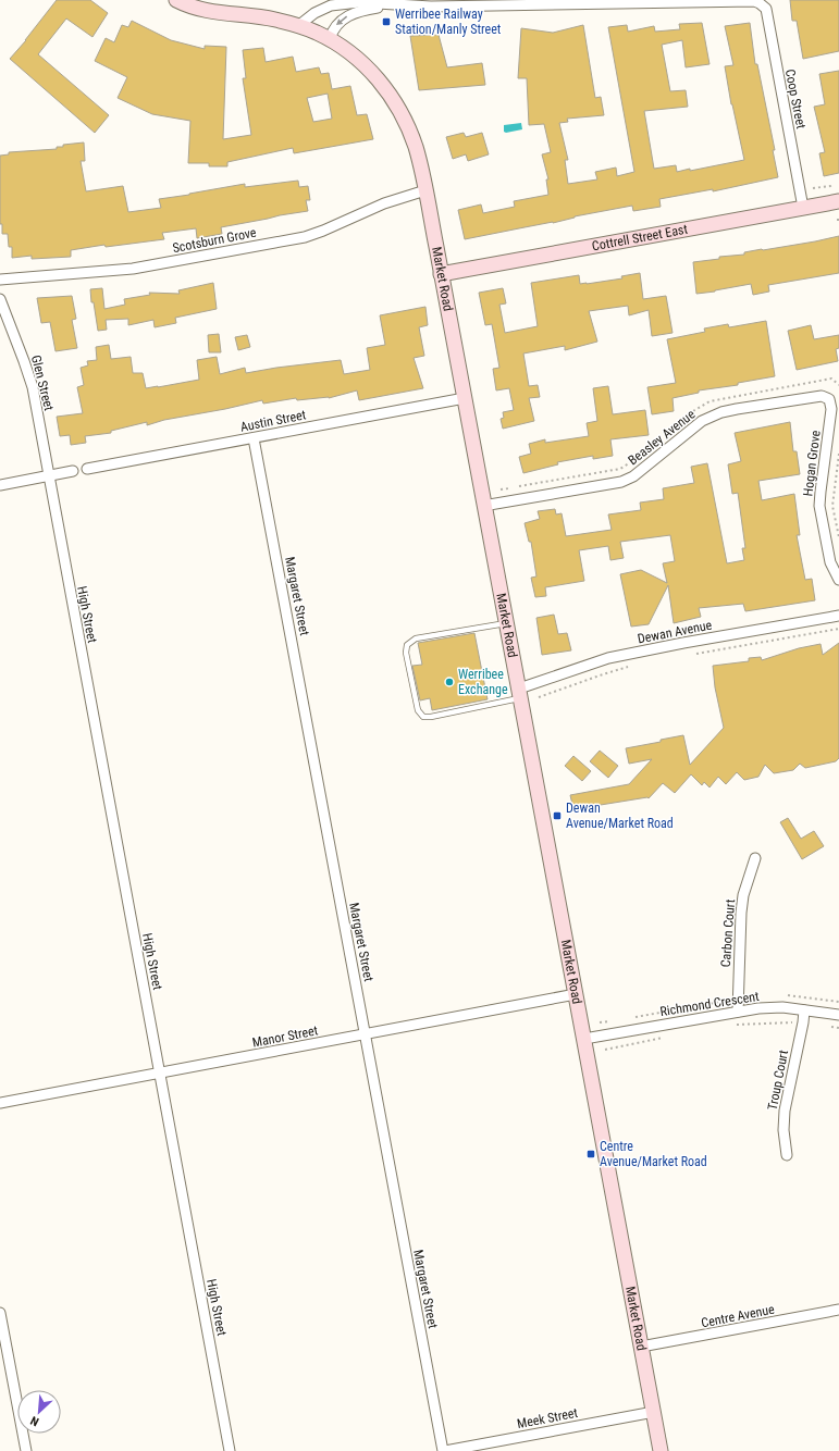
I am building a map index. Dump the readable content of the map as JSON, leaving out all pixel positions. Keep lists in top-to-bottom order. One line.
{"streets":{"street":["Coop Street","Cottrell Street East","Scotsburn Grove","Market Road","Glen Street","Austin Street","Beasley Avenue","Hogan Grove","Margaret Street","High Street","Dewan Avenue","Carbon Court","Richmond Crescent","Manor Street","Troup Court","Centre Avenue","Meek Street"]},"crossings":[["Coop Street","Cottrell Street East"],["Cottrell Street East","Market Road"],["Scotsburn Grove","Market Road"],["Market Road","Austin Street"],["Market Road","Beasley Avenue"],["Market Road","Dewan Avenue"],["Market Road","Richmond Crescent"],["Market Road","Manor Street"],["Market Road","Centre Avenue"],["Market Road","Meek Street"],["Glen Street","High Street"],["Austin Street","Margaret Street"],["Beasley Avenue","Hogan Grove"],["Margaret Street","Manor Street"],["Margaret Street","Meek Street"],["High Street","Manor Street"],["Carbon Court","Richmond Crescent"],["Richmond Crescent","Troup Court"]],"places":{"transit":["Werribee Railway Station/Manly Street","Dewan Avenue/Market Road","Centre Avenue/Market Road"],"other":["Werribee Exchange"]},"north":"bottom left"}
